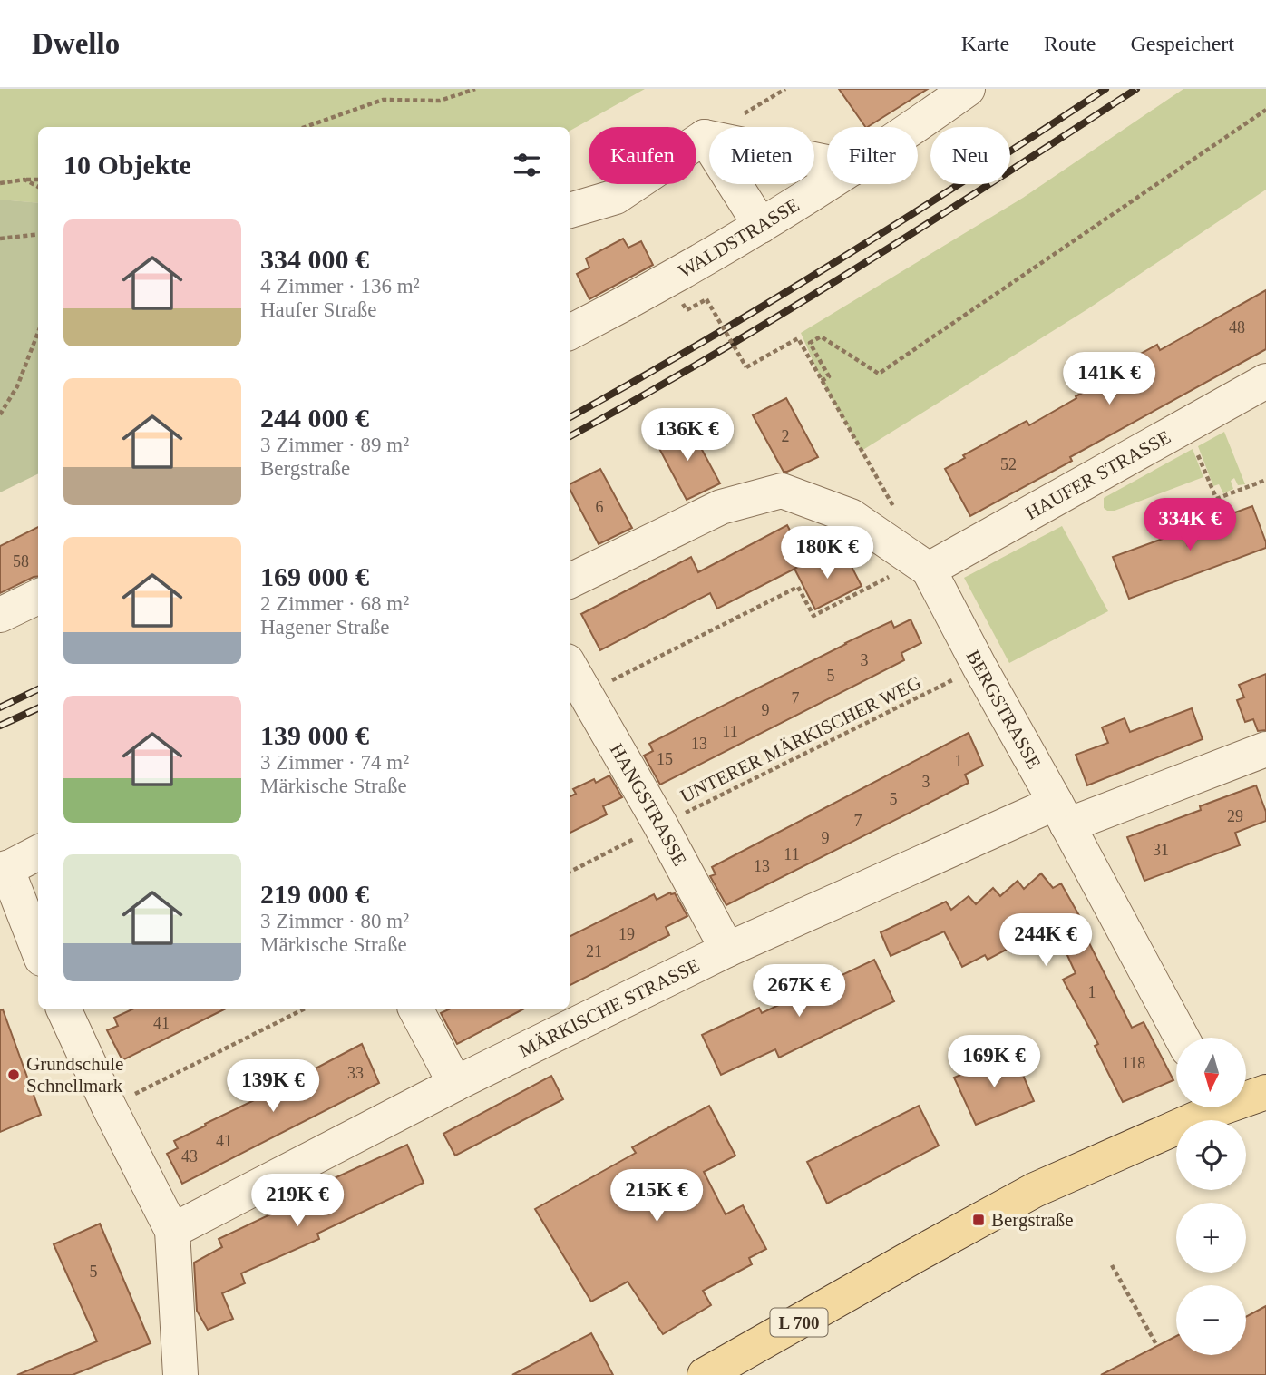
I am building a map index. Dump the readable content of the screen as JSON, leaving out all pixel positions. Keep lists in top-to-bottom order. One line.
{"streets":{"main road":["L 700"],"street":["WALDSTRASSE","HAUFER STRASSE","BERGSTRASSE","HANGSTRASSE","MÄRKISCHE STRASSE"],"path":["UNTERER MÄRKISCHER WEG"]},"crossings":[["HAUFER STRASSE","BERGSTRASSE"],["BERGSTRASSE","UNTERER MÄRKISCHER WEG"],["BERGSTRASSE","MÄRKISCHE STRASSE"],["UNTERER MÄRKISCHER WEG","HANGSTRASSE"],["HANGSTRASSE","MÄRKISCHE STRASSE"]],"places":{"other":["Grundschule Schnellmark"],"transit":["Bergstraße"]},"house_numbers":["48","2","52","6","58","3","5","7","9","11","13","15","1","3","5","29","7","9","31","11","13","19","21","1","41","118","33","41","43","5"],"north":"bottom","page":{"header":"Dwello","nav":["Karte","Route","Gespeichert"],"chip":["Kaufen","Mieten","Filter","Neu"],"heading":"10 Objekte","list":[{"name":"334 000 €","note":"4 Zimmer · 136 m² · Haufer Straße"},{"name":"244 000 €","note":"3 Zimmer · 89 m² · Bergstraße"},{"name":"169 000 €","note":"2 Zimmer · 68 m² · Hagener Straße"},{"name":"139 000 €","note":"3 Zimmer · 74 m² · Märkische Straße"},{"name":"219 000 €","note":"3 Zimmer · 80 m² · Märkische Straße"}],"price":["141K €","136K €","334K €","180K €","244K €","267K €","169K €","139K €","215K €","219K €"],"map_buttons":["+","−"]}}
